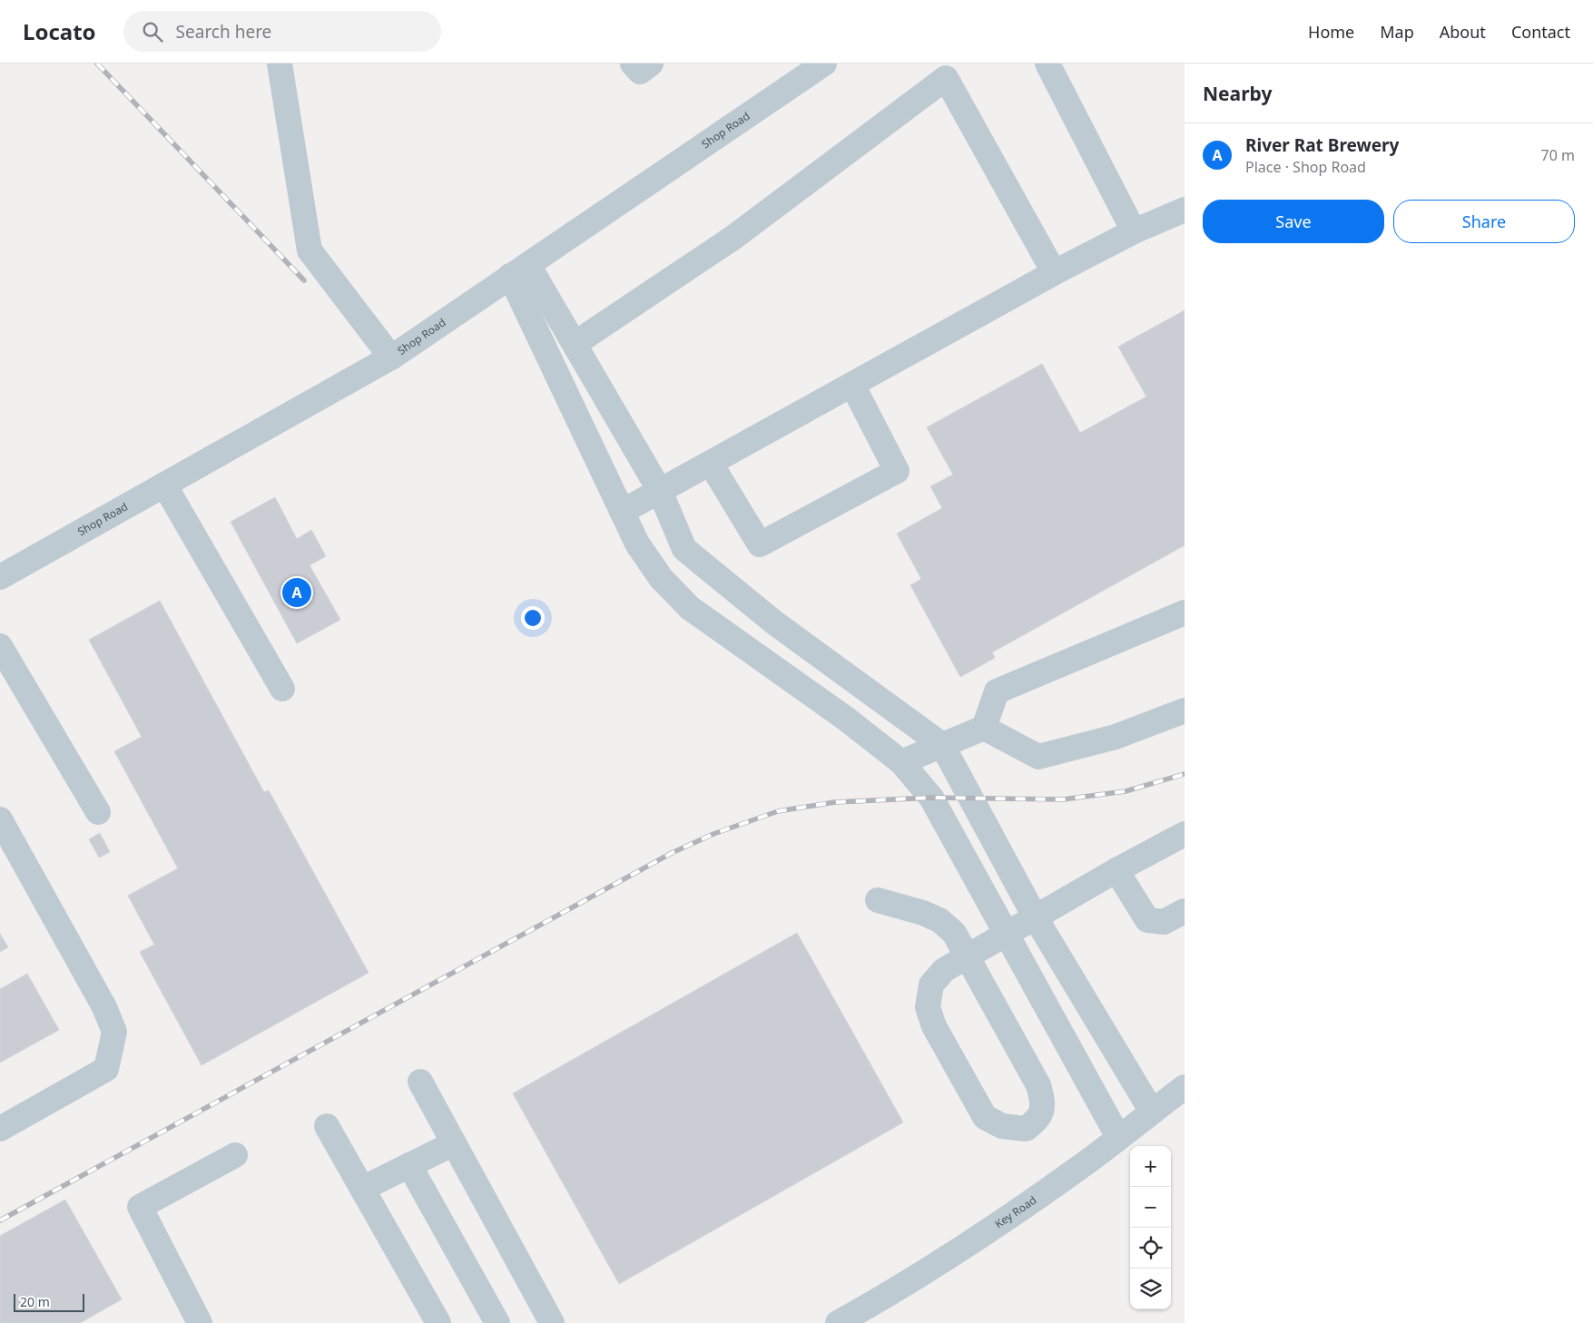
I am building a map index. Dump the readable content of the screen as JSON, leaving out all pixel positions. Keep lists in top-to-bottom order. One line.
{"streets":{"street":["Shop Road","Key Road"]},"scale_bar":"20 m","page":{"header":"Locato","search":"Search here","nav":["Home","Map","About","Contact"],"heading":"Nearby","list":[{"mark":"A","name":"River Rat Brewery","note":"Place · Shop Road","value":"70 m"}],"buttons":["Save","Share"],"pins":"A","map_buttons":["+","−"],"scale":"20 m"}}
